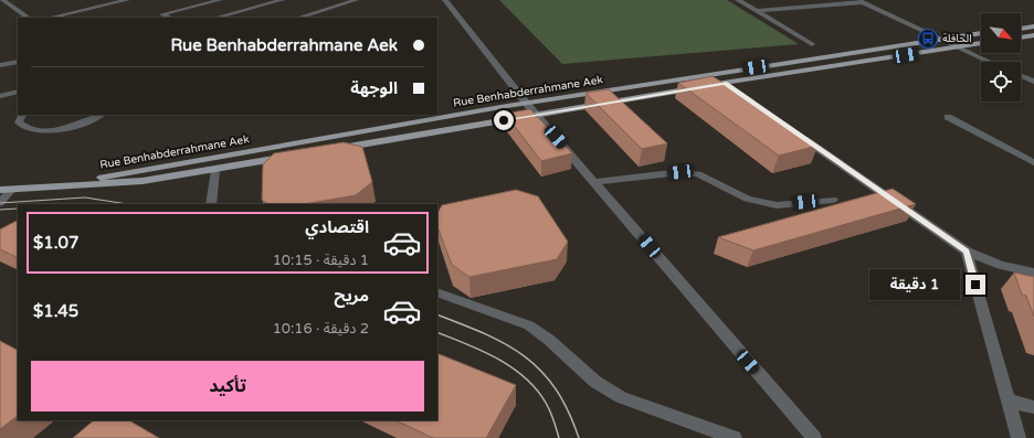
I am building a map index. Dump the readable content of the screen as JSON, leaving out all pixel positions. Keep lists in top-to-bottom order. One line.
{"streets":{"main road":["Rue Benhabderrahmane Aek"]},"places":{"bus stop":["الحافلة"]},"north":"bottom right","page":{"banner":["Rue Benhabderrahmane Aek","الوجهة"],"list":[{"name":"اقتصادي","note":"1 دقيقة · 10:15","value":"$1.07"},{"name":"مريح","note":"2 دقيقة · 10:16","value":"$1.45"}],"bubble":"1 دقيقة","buttons":"تأكيد"}}
